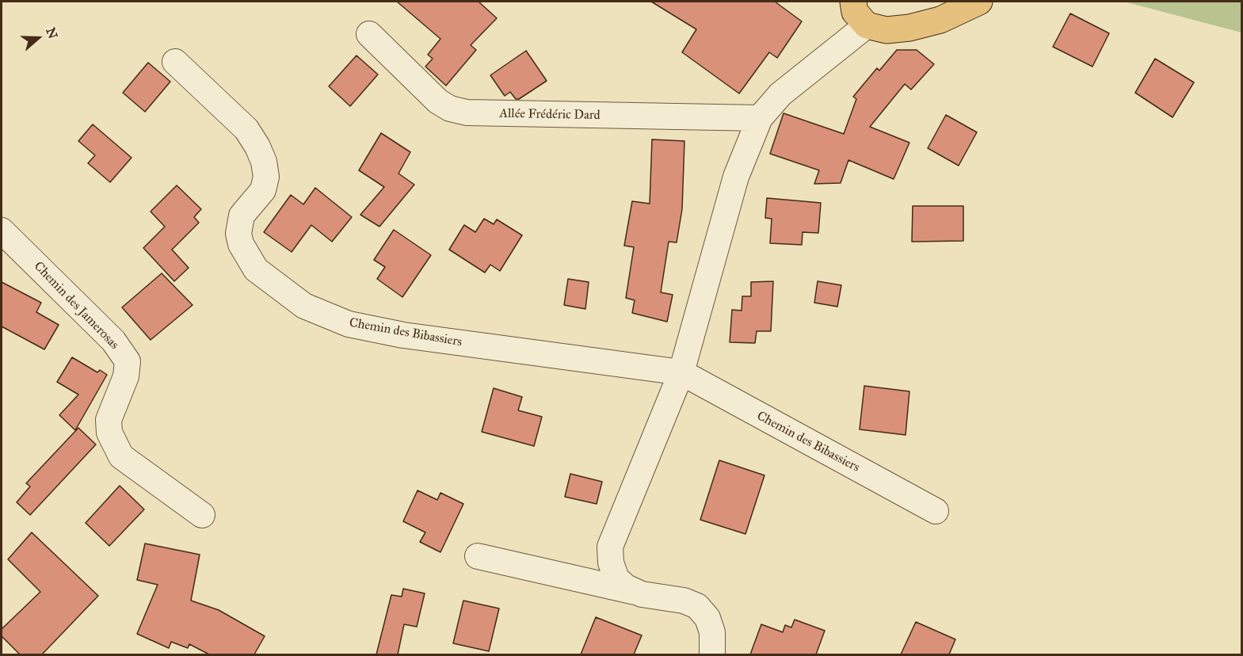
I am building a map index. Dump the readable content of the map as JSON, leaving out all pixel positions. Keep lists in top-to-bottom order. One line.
{"streets":{"street":["Allée Frédéric Dard","Chemin des Jamerosas","Chemin des Bibassiers"]},"north":"right"}
